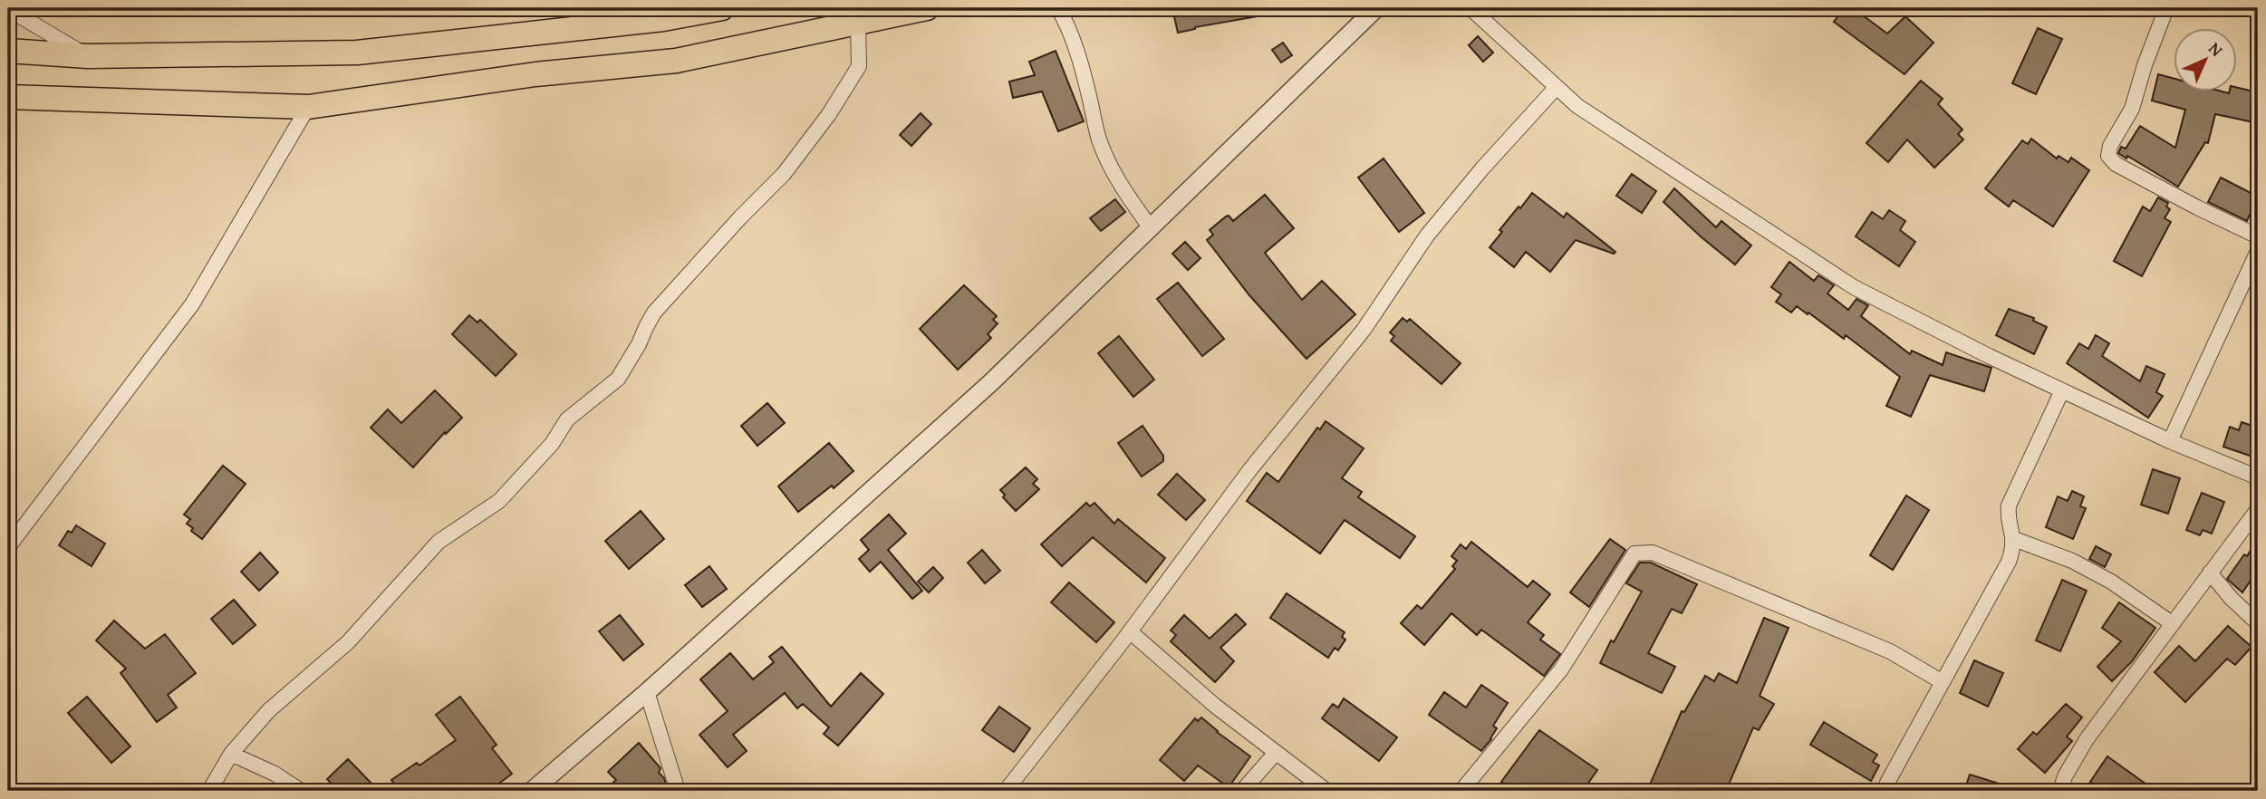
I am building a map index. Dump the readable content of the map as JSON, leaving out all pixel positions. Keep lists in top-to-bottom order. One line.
{"north":"top right"}
